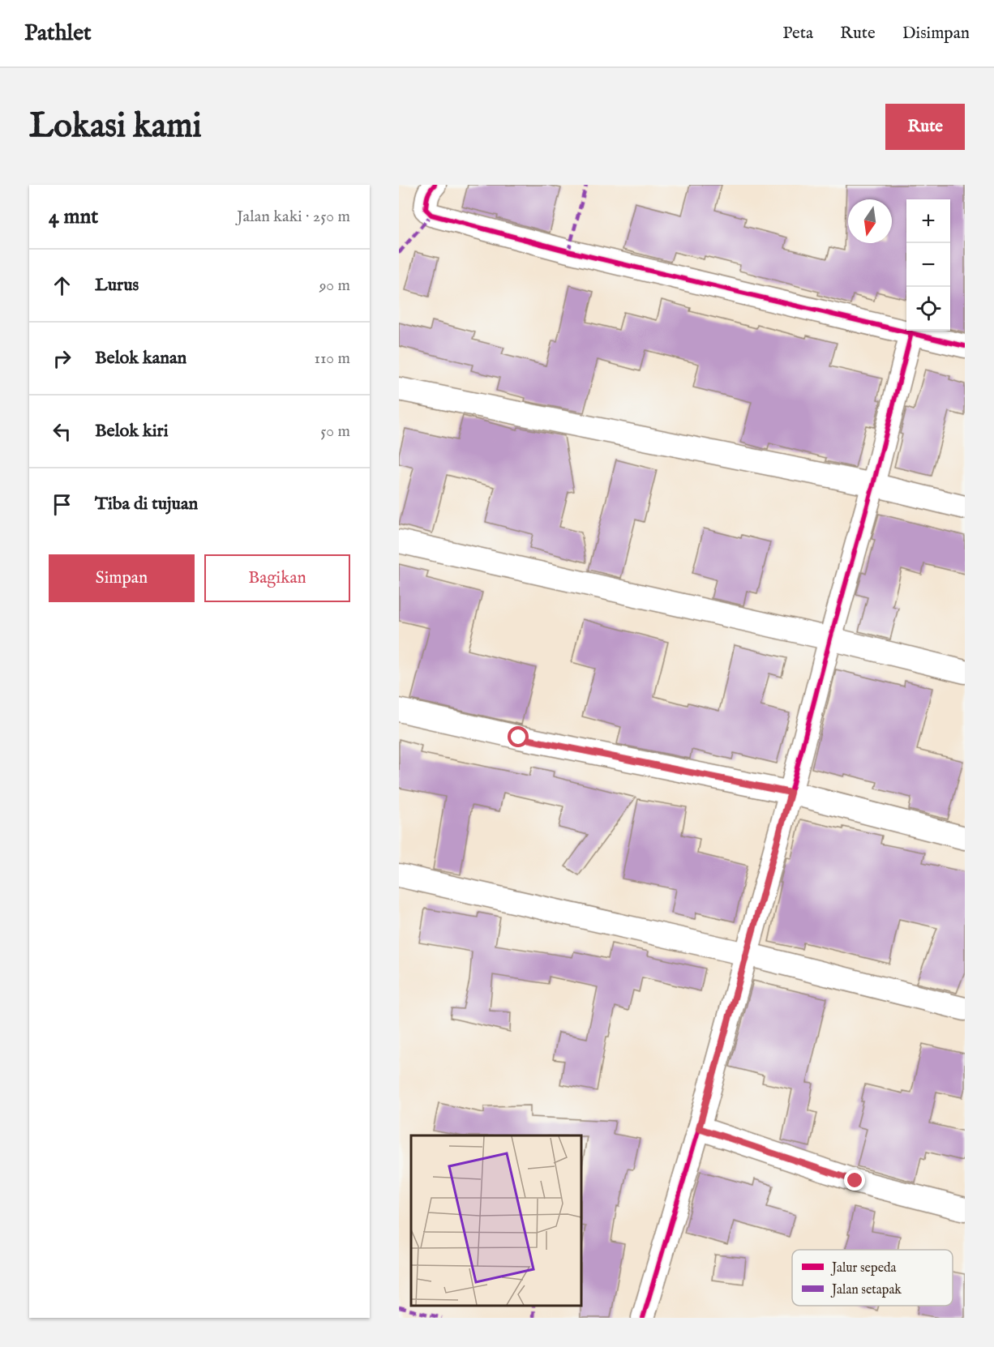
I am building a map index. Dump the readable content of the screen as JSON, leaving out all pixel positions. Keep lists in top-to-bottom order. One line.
{"legend":["Jalur sepeda","Jalan setapak"],"north":"bottom","page":{"header":"Pathlet","nav":["Peta","Rute","Disimpan"],"buttons":["Rute",["Simpan","Bagikan"]],"title":"Lokasi kami","heading":["4 mnt","Jalan kaki · 250 m"],"map_buttons":["+","−"],"list":[["Lurus","90 m"],["Belok kanan","110 m"],["Belok kiri","50 m"],"Tiba di tujuan"]}}
